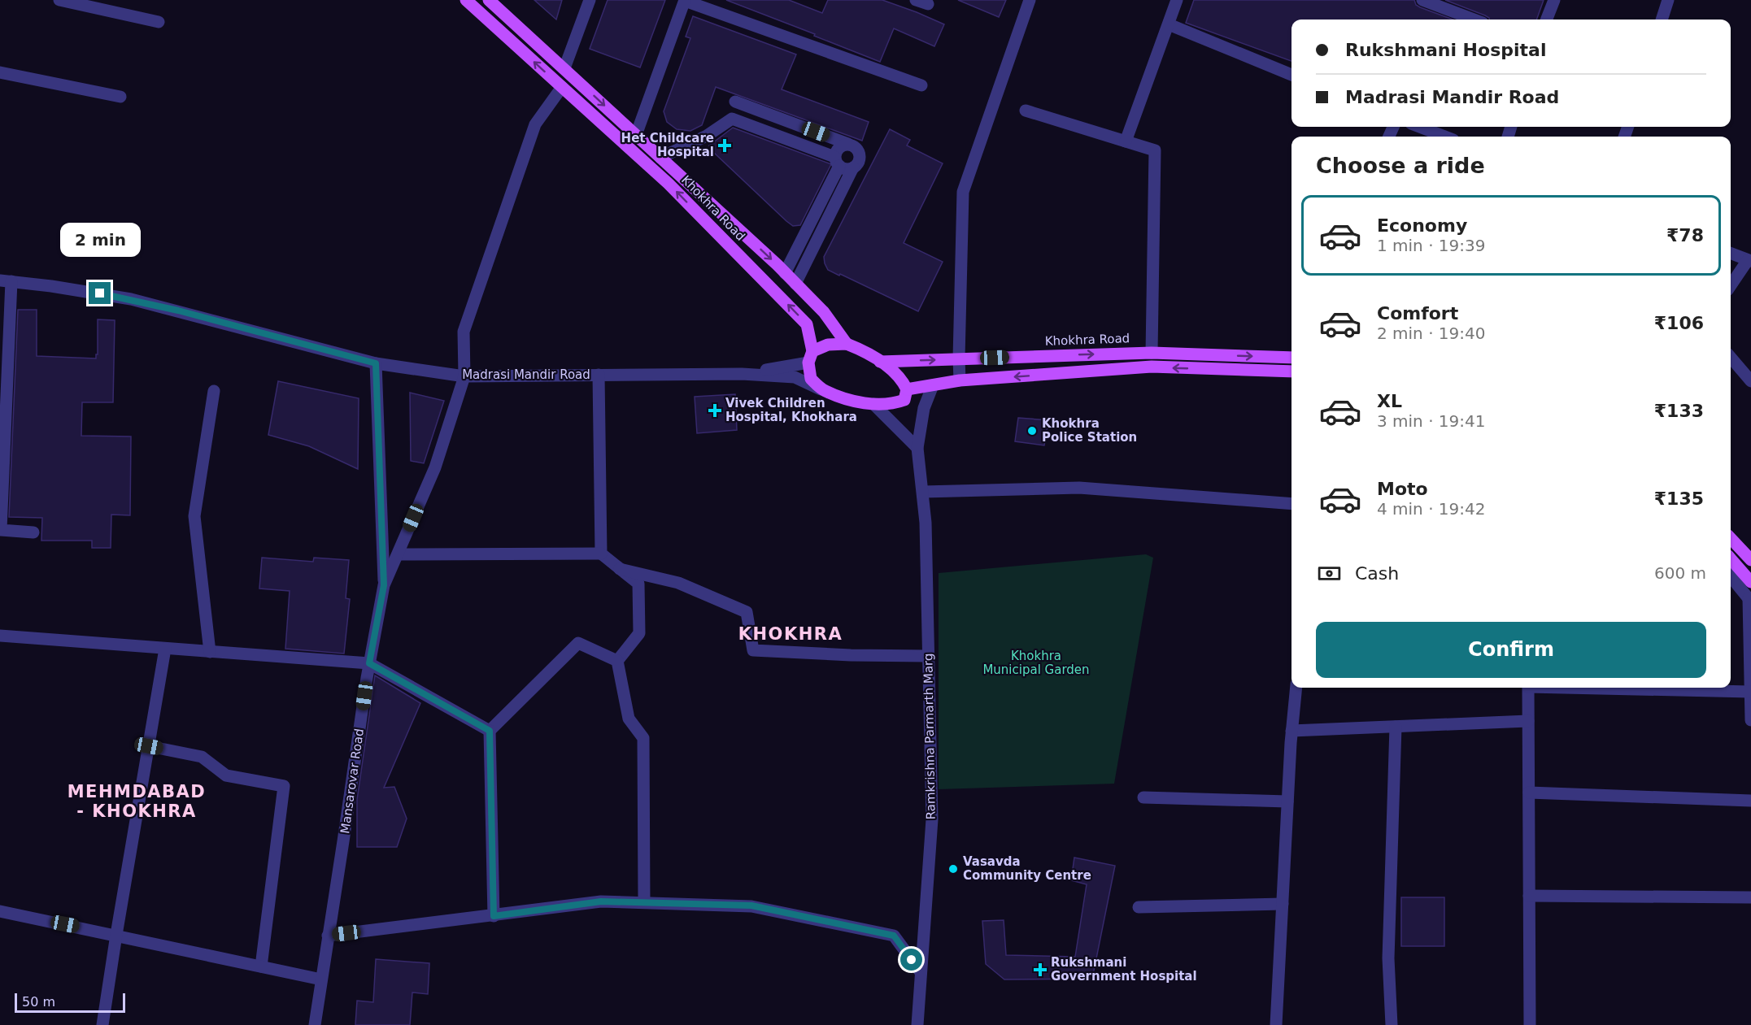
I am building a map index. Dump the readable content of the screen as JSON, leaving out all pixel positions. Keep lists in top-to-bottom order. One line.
{"streets":{"main road":["Khokhra Road"],"street":["Madrasi Mandir Road","Ramkrishna Parmarth Marg","Mansarovar Road"]},"crossings":[["Khokhra Road","Mansarovar Road"],["Madrasi Mandir Road","Mansarovar Road"]],"districts":["KHOKHRA","MEHMDABAD - KHOKHRA"],"parks":["Khokhra Municipal Garden"],"places":{"health":["Het Childcare Hospital","Vivek Children Hospital, Khokhara","Rukshmani Government Hospital"],"other":["Khokhra Police Station","Vasavda Community Centre"]},"scale_bar":"50 m","page":{"banner":["Rukshmani Hospital","Madrasi Mandir Road"],"heading":"Choose a ride","list":[{"name":"Economy","note":"1 min · 19:39","value":"₹78"},{"name":"Comfort","note":"2 min · 19:40","value":"₹106"},{"name":"XL","note":"3 min · 19:41","value":"₹133"},{"name":"Moto","note":"4 min · 19:42","value":"₹135"}],"bubble":"2 min","pay":["Cash","600 m"],"buttons":"Confirm","scale":"50 m"}}
